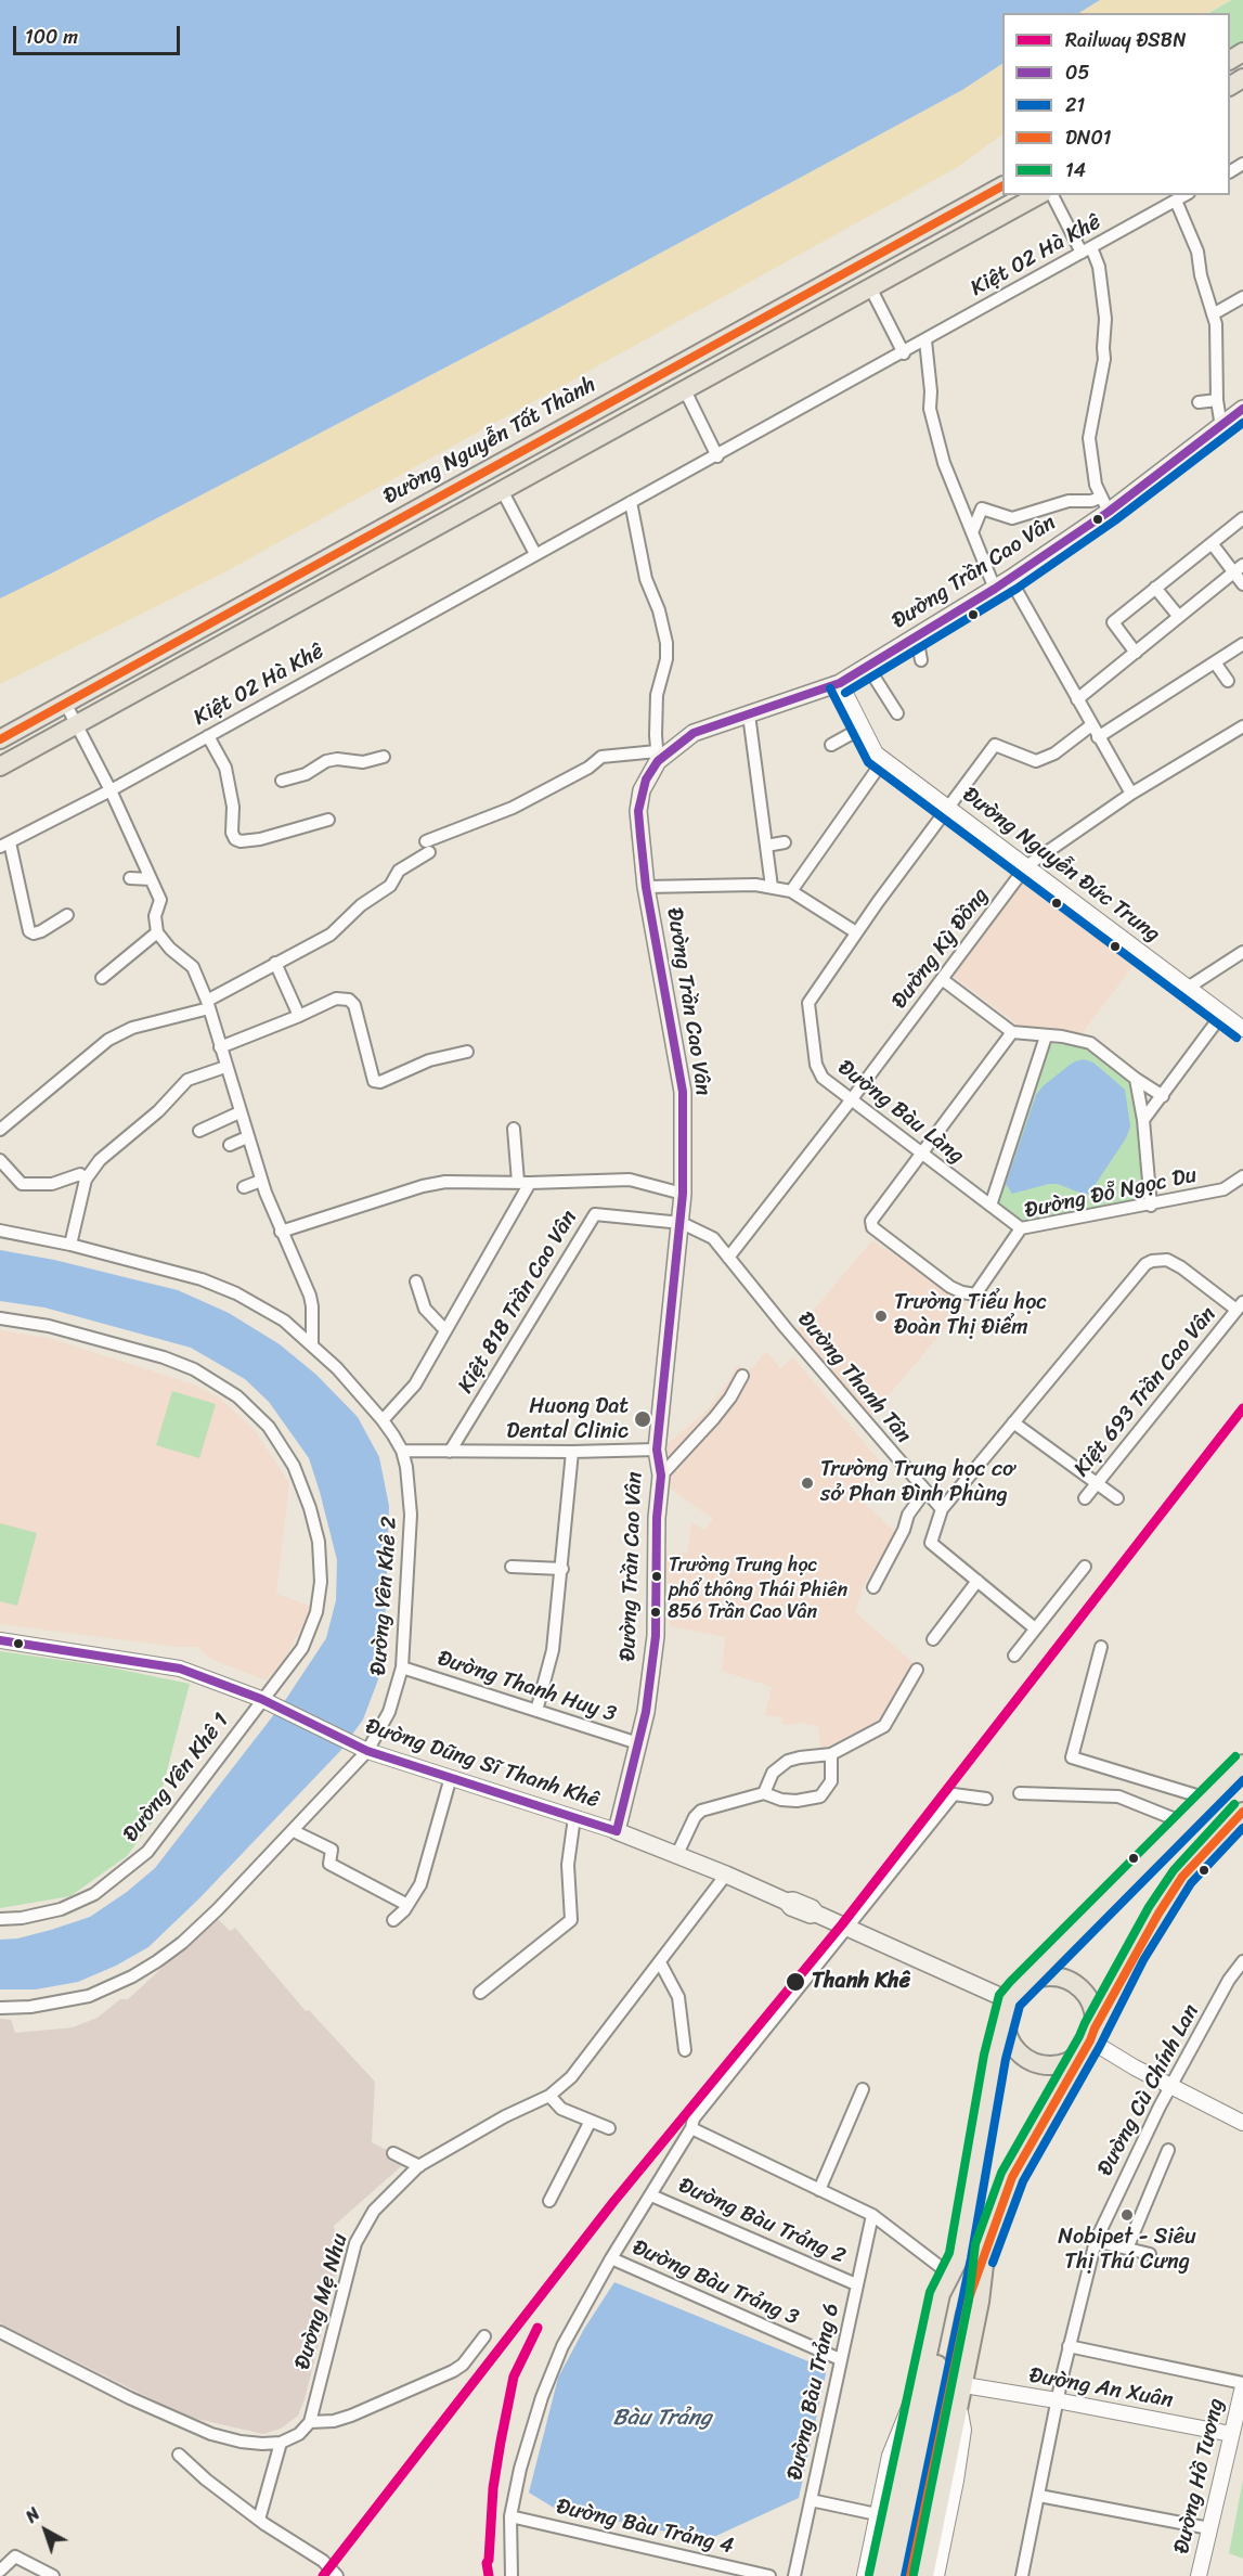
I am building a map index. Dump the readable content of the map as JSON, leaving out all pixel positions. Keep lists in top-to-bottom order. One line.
{"streets":{"main road":["Đường Nguyễn Tất Thành","Đường Trần Cao Vân"],"street":["Kiệt 02 Hà Khê","Đường Nguyễn Đức Trung","Đường Kỳ Đồng","Đường Bàu Làng","Đường Đỗ Ngọc Du","Kiệt 818 Trần Cao Vân","Đường Thanh Tân","Kiệt 693 Trần Cao Vân","Đường Yên Khê 2","Đường Thanh Huy 3","Đường Dũng Sĩ Thanh Khê","Đường Yên Khê 1","Đường Cù Chính Lan","Đường Bàu Trảng 2","Đường Bàu Trảng 3","Đường Mẹ Nhu","Đường An Xuân","Đường Bàu Trảng 6","Đường Hồ Tương","Đường Bàu Trảng 4"]},"crossings":[["Đường Trần Cao Vân","Đường Nguyễn Đức Trung"],["Đường Trần Cao Vân","Kiệt 818 Trần Cao Vân"],["Đường Trần Cao Vân","Đường Thanh Tân"],["Đường Trần Cao Vân","Đường Thanh Huy 3"],["Đường Trần Cao Vân","Đường Dũng Sĩ Thanh Khê"],["Đường Nguyễn Đức Trung","Đường Kỳ Đồng"],["Đường Nguyễn Đức Trung","Đường Bàu Làng"],["Đường Kỳ Đồng","Đường Bàu Làng"],["Đường Kỳ Đồng","Đường Thanh Tân"],["Đường Bàu Làng","Đường Đỗ Ngọc Du"],["Kiệt 818 Trần Cao Vân","Đường Thanh Tân"],["Đường Yên Khê 2","Đường Thanh Huy 3"],["Đường Yên Khê 2","Đường Dũng Sĩ Thanh Khê"],["Đường Dũng Sĩ Thanh Khê","Đường Yên Khê 1"],["Đường Cù Chính Lan","Đường An Xuân"],["Đường Bàu Trảng 2","Đường Bàu Trảng 6"],["Đường Bàu Trảng 3","Đường Bàu Trảng 6"],["Đường An Xuân","Đường Hồ Tương"]],"water":["Bàu Trảng"],"places":["Trường Tiểu học Đoàn Thị Điểm","Huong Dat Dental Clinic","Trường Trung học cơ sở Phan Đình Phùng","Trường Trung học phổ thông Thái Phiên","856 Trần Cao Vân","Thanh Khê","Nobipet - Siêu Thị Thú Cưng"],"lines":["transit line DN01","transit line 05","transit line 21","rail line ĐSBN","transit line 14"],"legend":["Railway ĐSBN","05","21","DN01","14"],"scale_bar":"100 m","north":"top left"}
